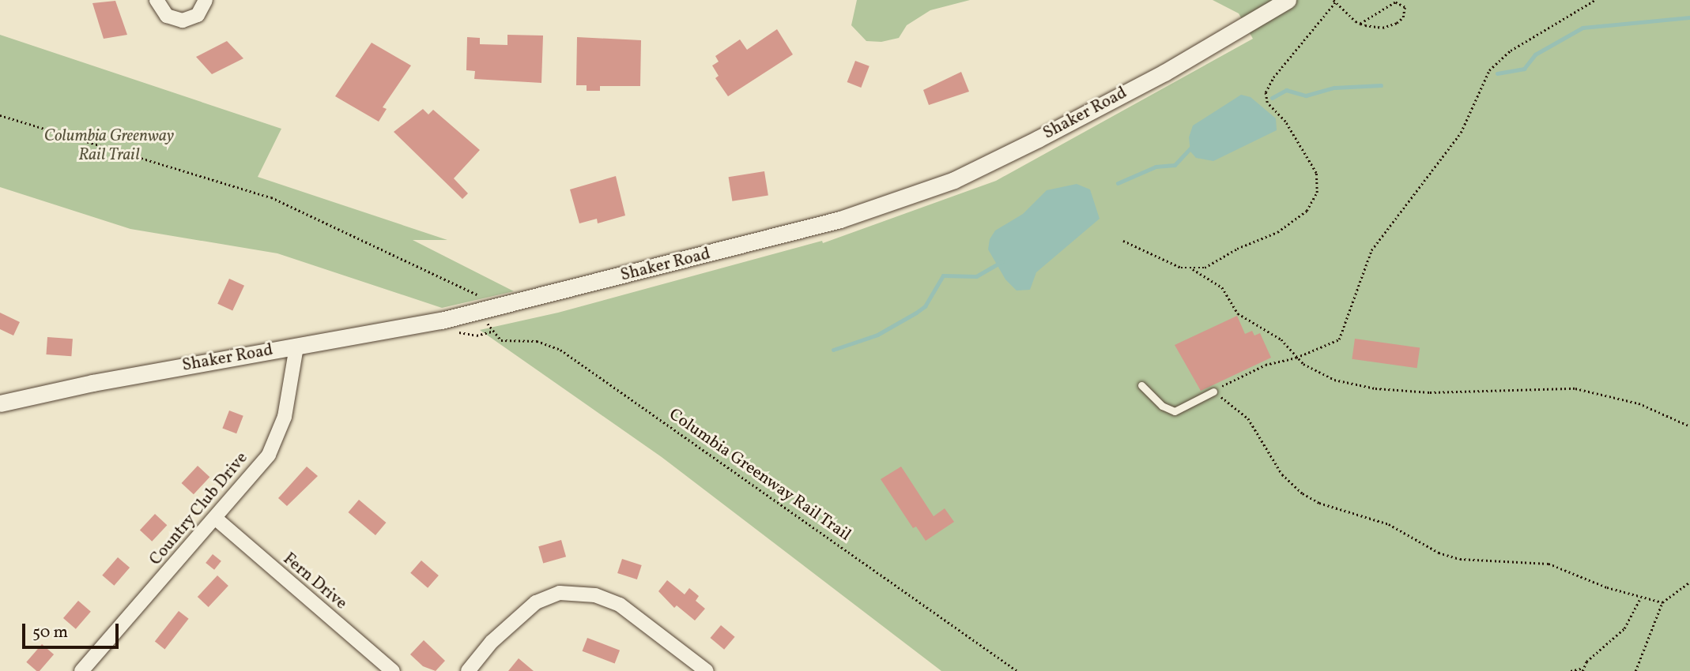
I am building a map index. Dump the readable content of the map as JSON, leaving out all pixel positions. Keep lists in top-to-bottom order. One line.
{"streets":{"street":["Shaker Road","Country Club Drive","Fern Drive"],"path":["Columbia Greenway Rail Trail"]},"crossings":[["Shaker Road","Country Club Drive"],["Country Club Drive","Fern Drive"]],"parks":["Columbia Greenway Rail Trail"],"scale_bar":"50 m"}
